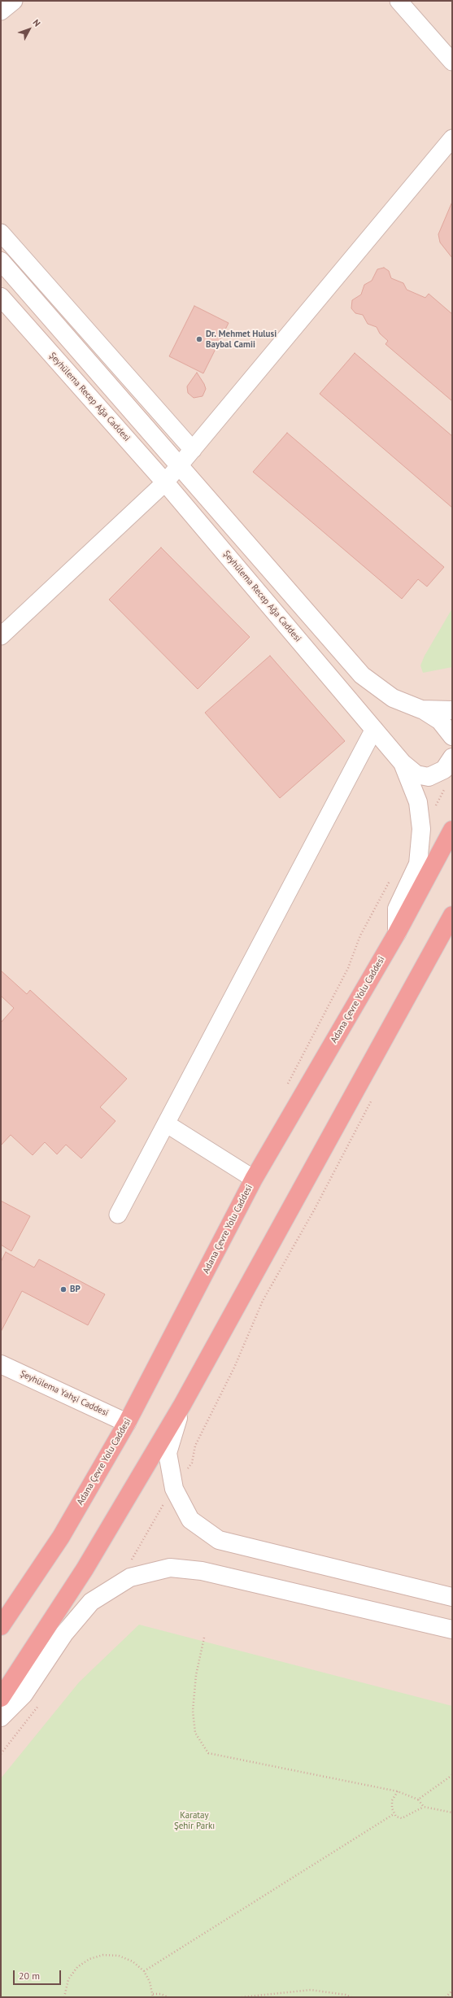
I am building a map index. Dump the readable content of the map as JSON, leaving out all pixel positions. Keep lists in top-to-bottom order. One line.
{"streets":{"highway":["Adana Çevre Yolu Caddesi"],"street":["Şeyhülema Recep Ağa Caddesi","Şeyhülema Yahşi Caddesi"]},"crossings":[["Şeyhülema Recep Ağa Caddesi","Adana Çevre Yolu Caddesi"],["Adana Çevre Yolu Caddesi","Şeyhülema Yahşi Caddesi"]],"parks":["Karatay Şehir Parkı"],"places":["Dr. Mehmet Hulusi Baybal Camii","BP"],"scale_bar":"20 m","north":"top right"}
